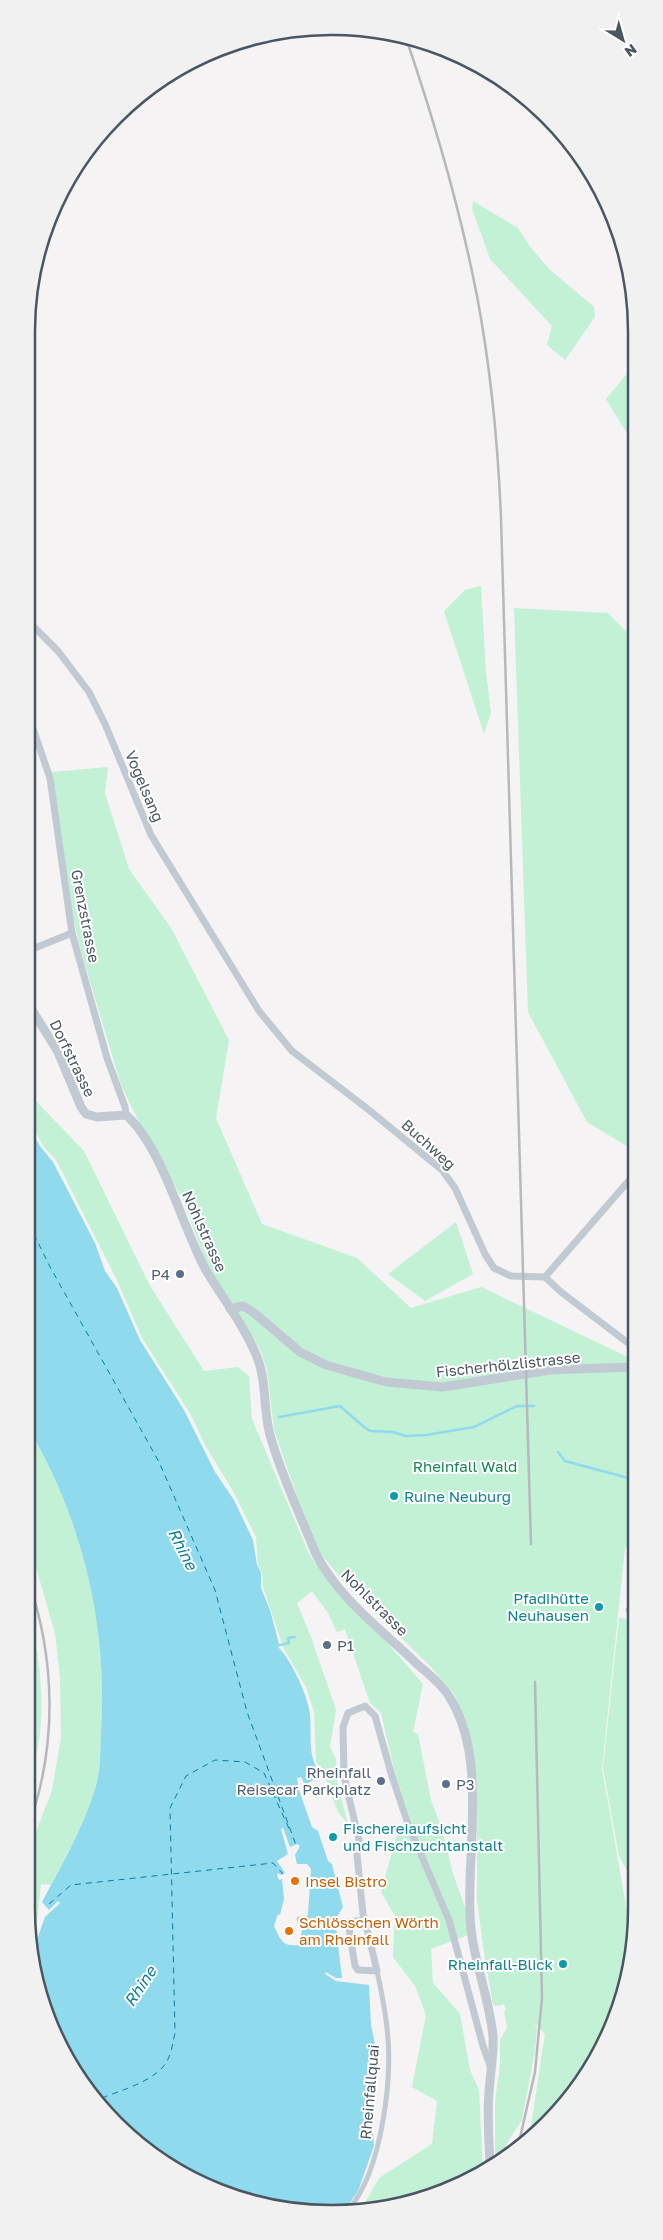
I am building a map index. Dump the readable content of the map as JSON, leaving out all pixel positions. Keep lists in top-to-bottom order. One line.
{"streets":{"street":["Vogelsang","Grenzstrasse","Dorfstrasse","Buchweg","Nohlstrasse","Fischerhölzlistrasse","Rheinfallquai"]},"crossings":[["Vogelsang","Buchweg"],["Grenzstrasse","Dorfstrasse"],["Grenzstrasse","Nohlstrasse"],["Dorfstrasse","Nohlstrasse"],["Nohlstrasse","Fischerhölzlistrasse"],["Nohlstrasse","Rheinfallquai"]],"water":["Rhine"],"parks":["Rheinfall Wald"],"places":["P4","Ruine Neuburg","Pfadihütte Neuhausen","P1","Rheinfall Reisecar Parkplatz","P3","Fischereiaufsicht und Fischzuchtanstalt","Insel Bistro","Schlösschen Wörth am Rheinfall","Rheinfall-Blick"],"north":"bottom right"}
